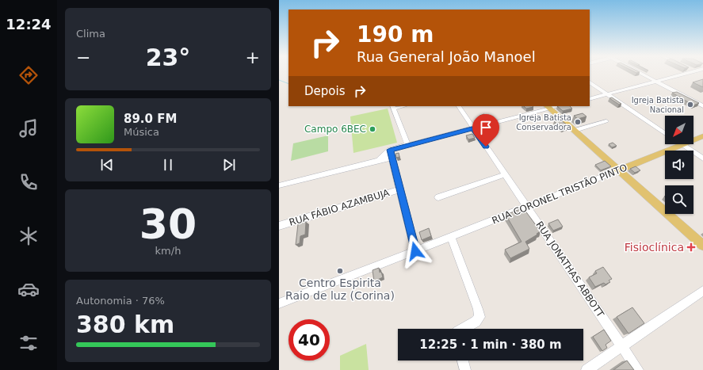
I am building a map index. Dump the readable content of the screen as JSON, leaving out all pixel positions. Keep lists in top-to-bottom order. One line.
{"streets":{"main road":["RUA CORONEL TRISTÃO PINTO"],"street":["RUA FÁBIO AZAMBUJA","RUA JONATHAS ABBOTT"]},"crossings":[["RUA CORONEL TRISTÃO PINTO","RUA JONATHAS ABBOTT"]],"places":{"other":["Igreja Batista Nacional","Igreja Batista Conservadora","Campo 6BEC","Centro Espirita Raio de luz (Corina)"],"health":["Fisioclínica"]},"north":"bottom left","page":{"tabs":"12:24","tile":["Clima",["30","km/h"],["Autonomia · 76%","380 km"]],"turn":["190 m","Rua General João Manoel"],"heat":["−","23°","+"],"then":"Depois","song":["89.0 FM","Música"],"limit":"40","trip":"12:25 · 1 min · 380 m"}}
